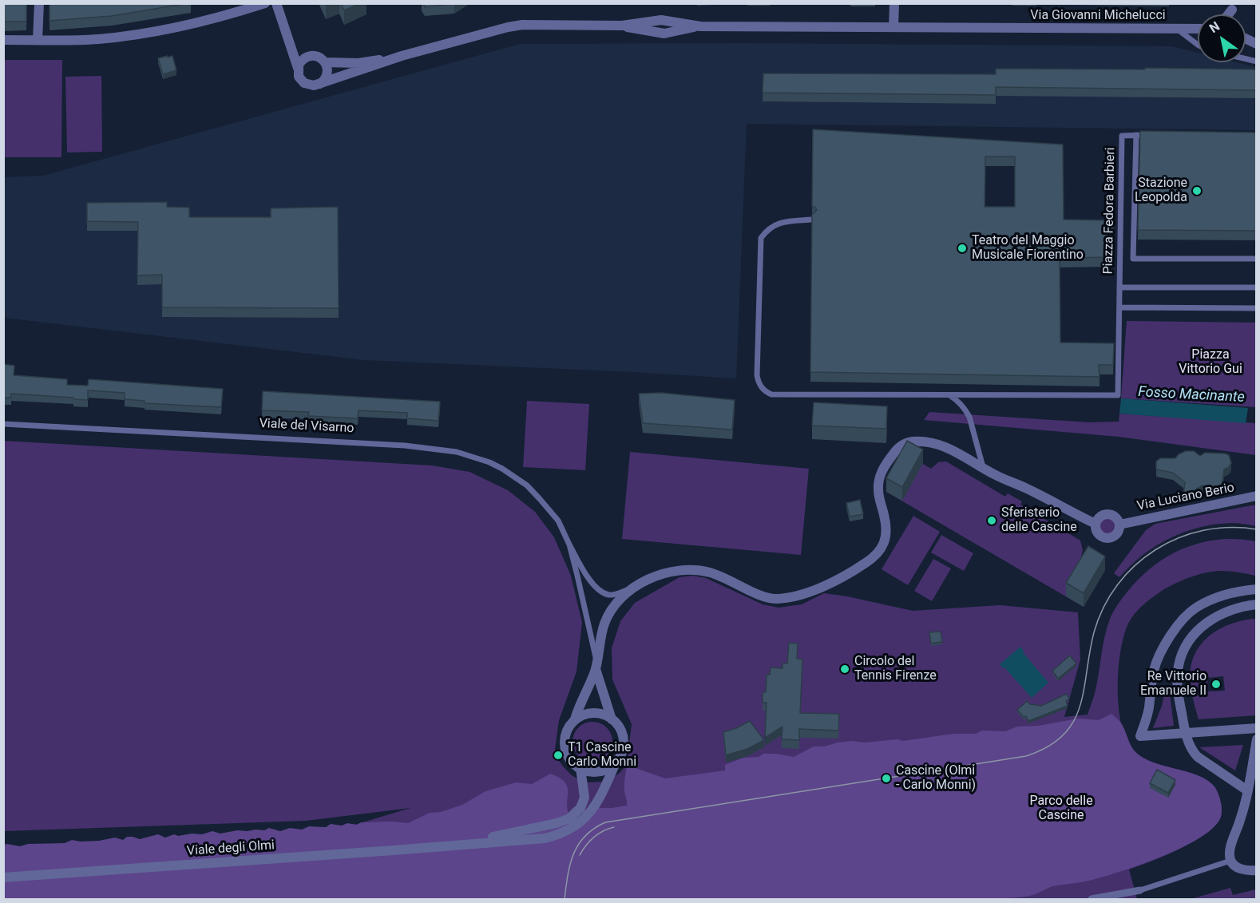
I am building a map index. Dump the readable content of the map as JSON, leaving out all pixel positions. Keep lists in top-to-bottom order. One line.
{"streets":{"street":["Via Giovanni Michelucci","Viale del Visarno","Via Luciano Berio","Viale degli Olmi"],"lane":["Piazza Fedora Barbieri"]},"crossings":[["Viale del Visarno","Viale degli Olmi"]],"water":["Fosso Macinante"],"parks":["Piazza Vittorio Gui","Parco delle Cascine"],"places":["Stazione Leopolda","Teatro del Maggio Musicale Fiorentino","Sferisterio delle Cascine","Circolo del Tennis Firenze","Re Vittorio Emanuele II","T1 Cascine Carlo Monni","Cascine (Olmi - Carlo Monni)"],"north":"top left"}
